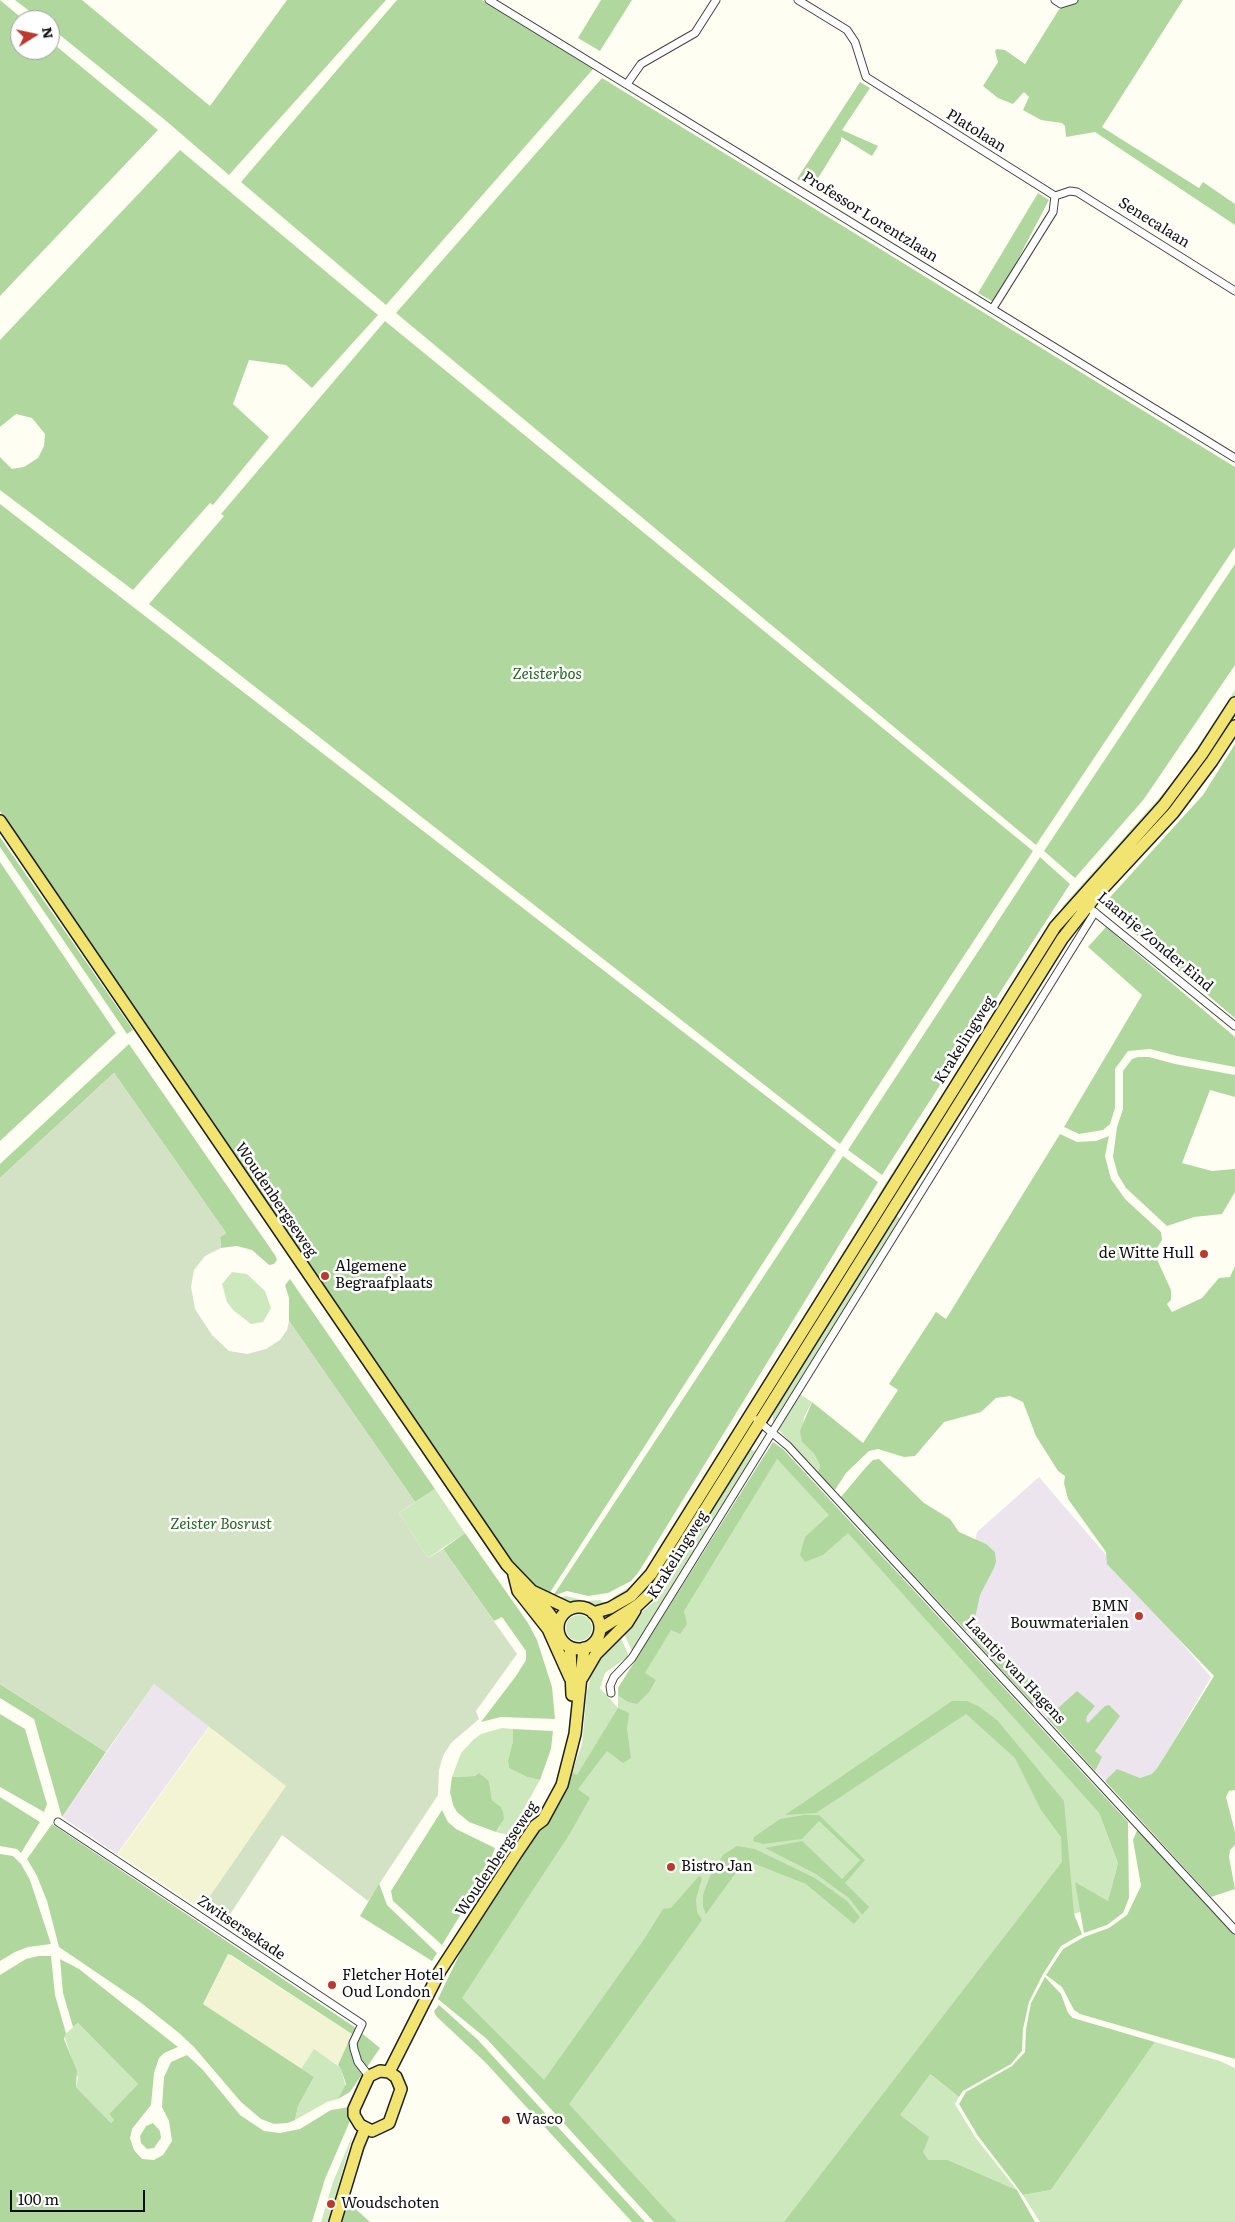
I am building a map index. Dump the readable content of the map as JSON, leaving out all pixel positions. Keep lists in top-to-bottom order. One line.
{"streets":{"main road":["Krakelingweg","Woudenbergseweg"],"street":["Platolaan","Professor Lorentzlaan","Senecalaan","Laantje Zonder Eind","Laantje van Hagens","Zwitsersekade"]},"crossings":[["Platolaan","Senecalaan"],["Laantje Zonder Eind","Krakelingweg"],["Krakelingweg","Woudenbergseweg"],["Krakelingweg","Laantje van Hagens"],["Woudenbergseweg","Zwitsersekade"]],"parks":["Zeisterbos","Zeister Bosrust"],"places":["de Witte Hull","Algemene Begraafplaats","BMN Bouwmaterialen","Bistro Jan","Fletcher Hotel Oud London","Wasco","Woudschoten"],"scale_bar":"100 m","north":"right"}
